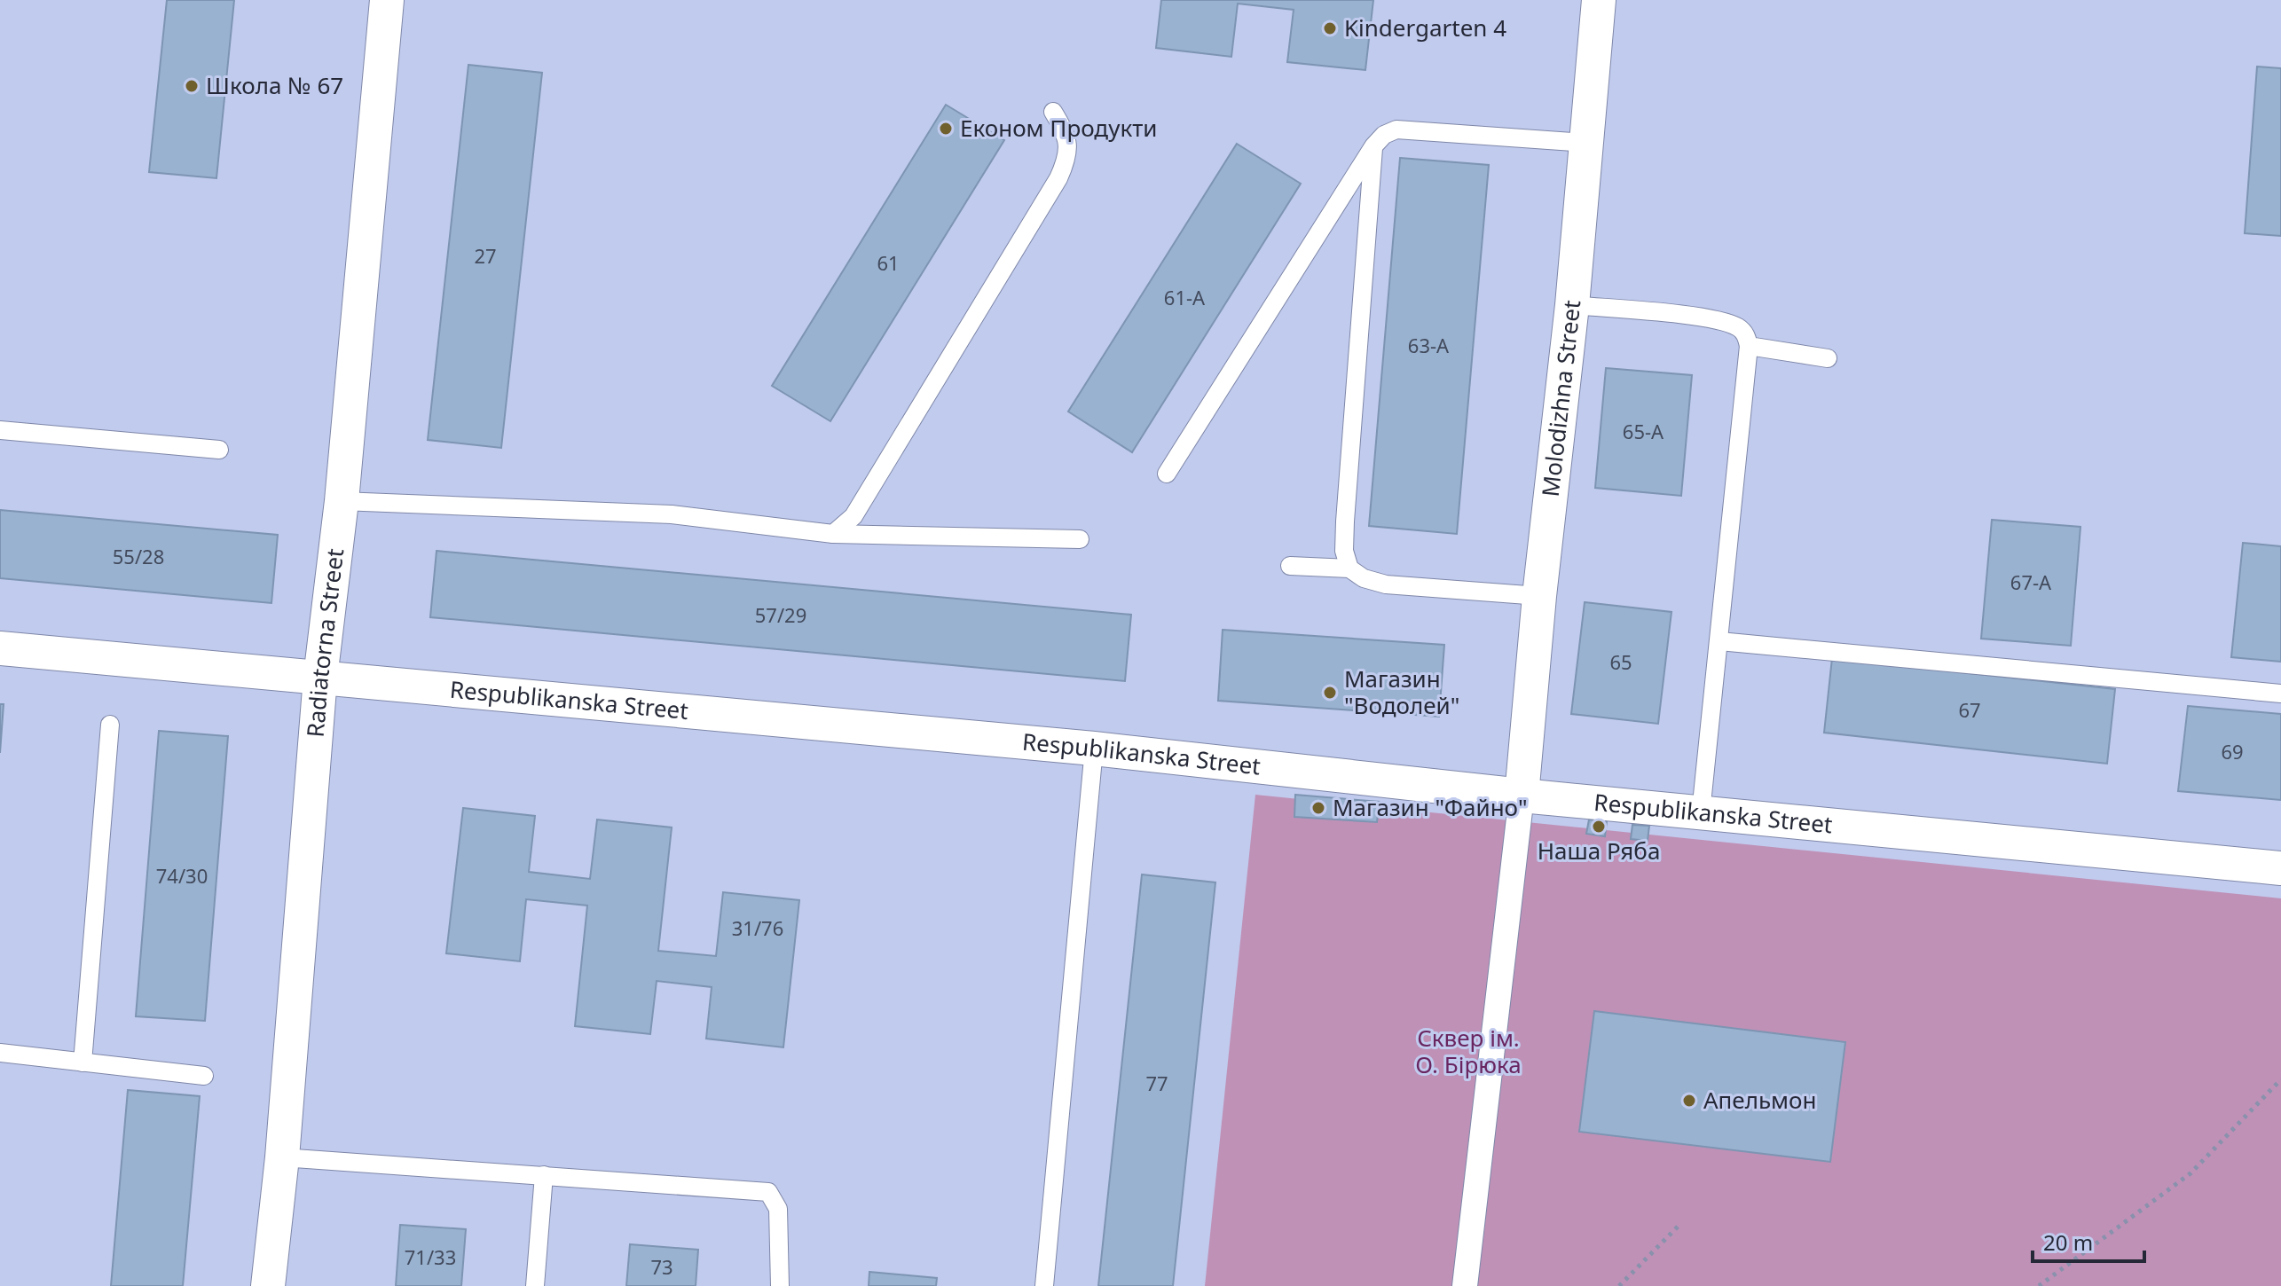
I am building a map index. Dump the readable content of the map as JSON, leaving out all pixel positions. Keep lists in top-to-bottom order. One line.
{"streets":{"street":["Molodizhna Street","Radiatorna Street","Respublikanska Street"]},"crossings":[["Molodizhna Street","Respublikanska Street"],["Radiatorna Street","Respublikanska Street"]],"parks":["Сквер ім. О. Бірюка"],"places":["Kindergarten 4","Школа № 67","Економ Продукти","Магазин \"Водолей\"","Магазин \"Файно\"","Наша Ряба","Апельмон"],"house_numbers":["27","61","61-А","63-А","65-А","55/28","67-А","57/29","65","67","69","74/30","31/76","77","71/33","73"],"scale_bar":"20 m"}
